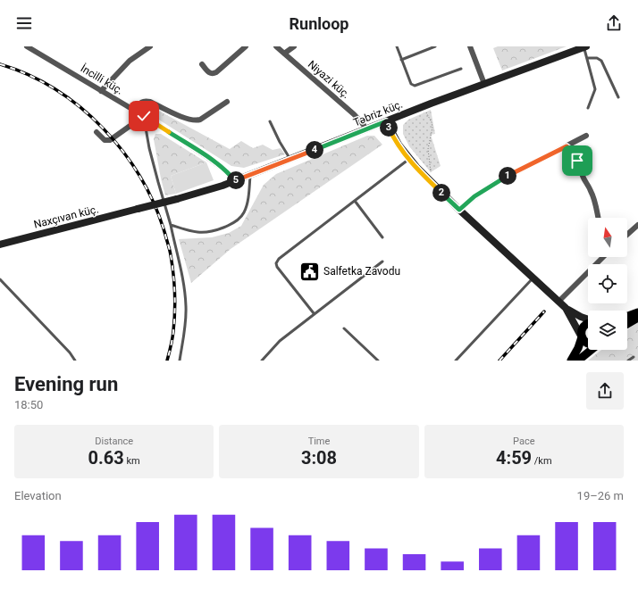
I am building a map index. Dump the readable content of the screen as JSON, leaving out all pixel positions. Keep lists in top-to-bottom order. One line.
{"streets":{"main road":["Təbriz küç.","Naxçıvan küç."],"street":["İncilli küç.","Niyazi küç."]},"crossings":[["İncilli küç.","Təbriz küç."],["Niyazi küç.","Təbriz küç."],["Təbriz küç.","Naxçıvan küç."]],"places":{"public building":["Salfetka Zavodu"]},"north":"top","page":{"header":"Runloop","pins":["3","4","1","5","2"],"heading":["Evening run","18:50"],"stats":[["Distance","0.63 km"],["Time","3:08"],["Pace","4:59 /km"]],"chart":["Elevation","19–26 m"]}}
